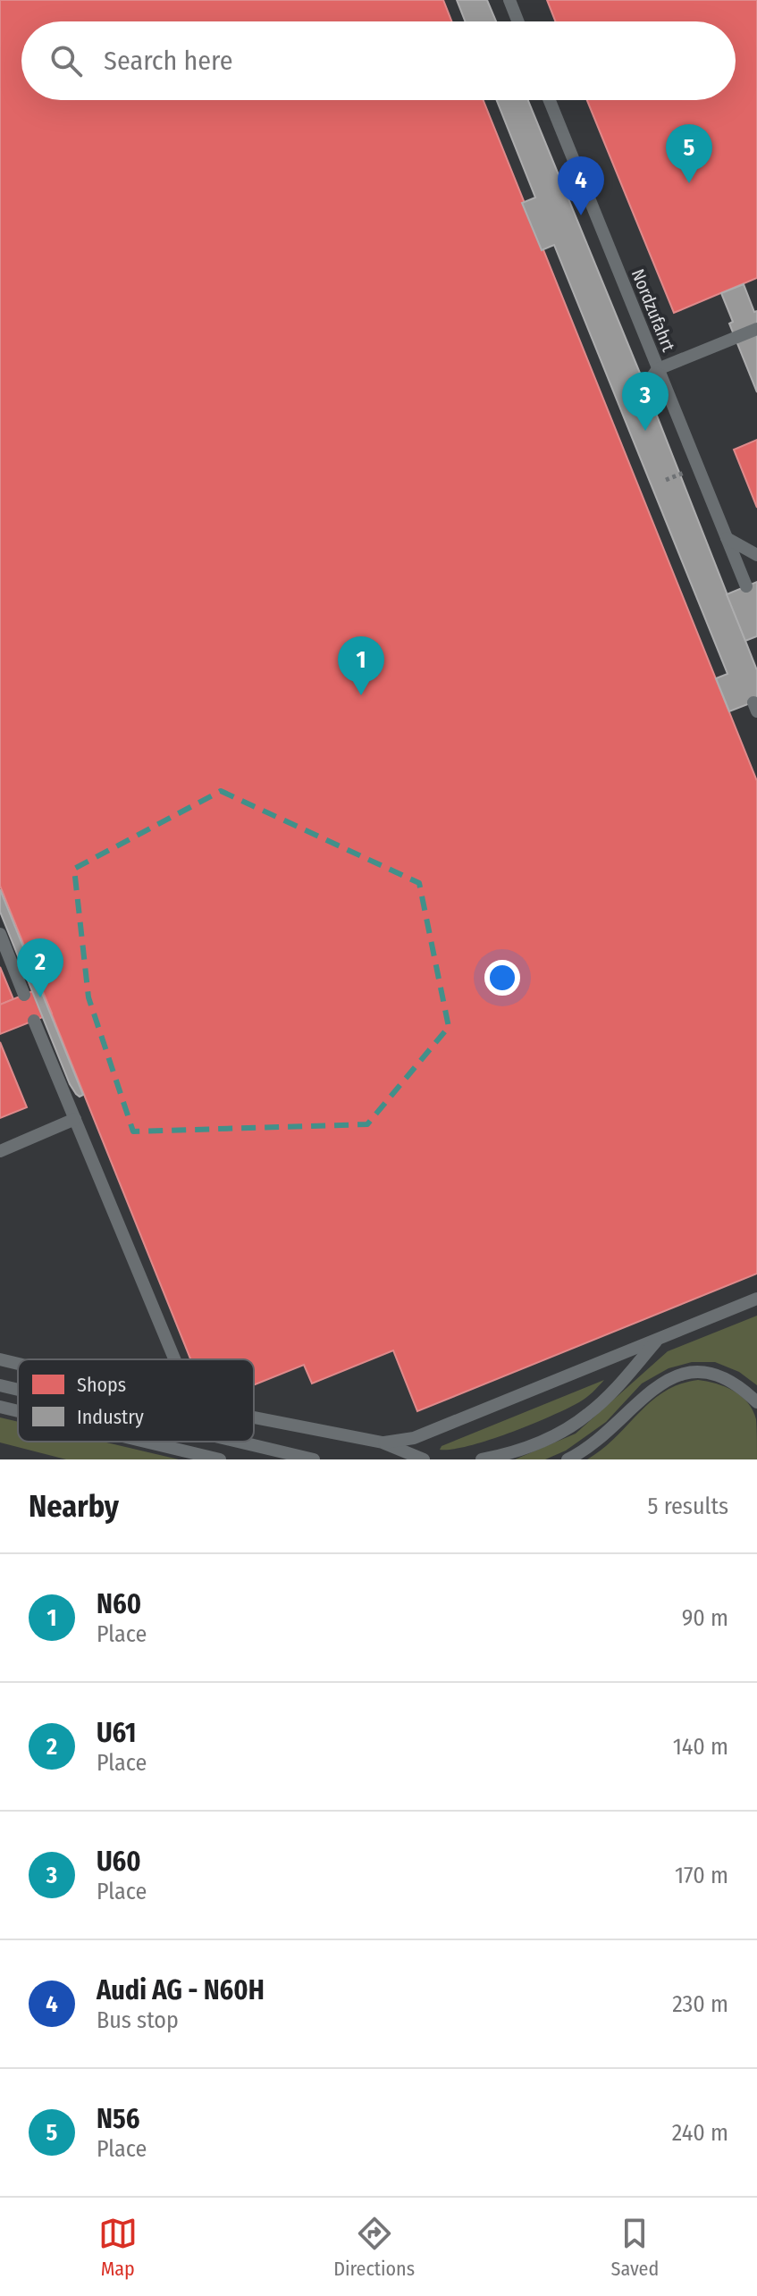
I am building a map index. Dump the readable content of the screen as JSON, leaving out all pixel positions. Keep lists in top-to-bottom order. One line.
{"streets":{"lane":["Nordzufahrt"]},"legend":["Shops","Industry"],"page":{"search":"Search here","pins":["5","4","3","1","2"],"heading":["Nearby","5 results"],"list":[{"mark":"1","name":"N60","note":"Place","value":"90 m"},{"mark":"2","name":"U61","note":"Place","value":"140 m"},{"mark":"3","name":"U60","note":"Place","value":"170 m"},{"mark":"4","name":"Audi AG - N60H","note":"Bus stop","value":"230 m"},{"mark":"5","name":"N56","note":"Place","value":"240 m"}],"nav":["Map","Directions","Saved"]}}
